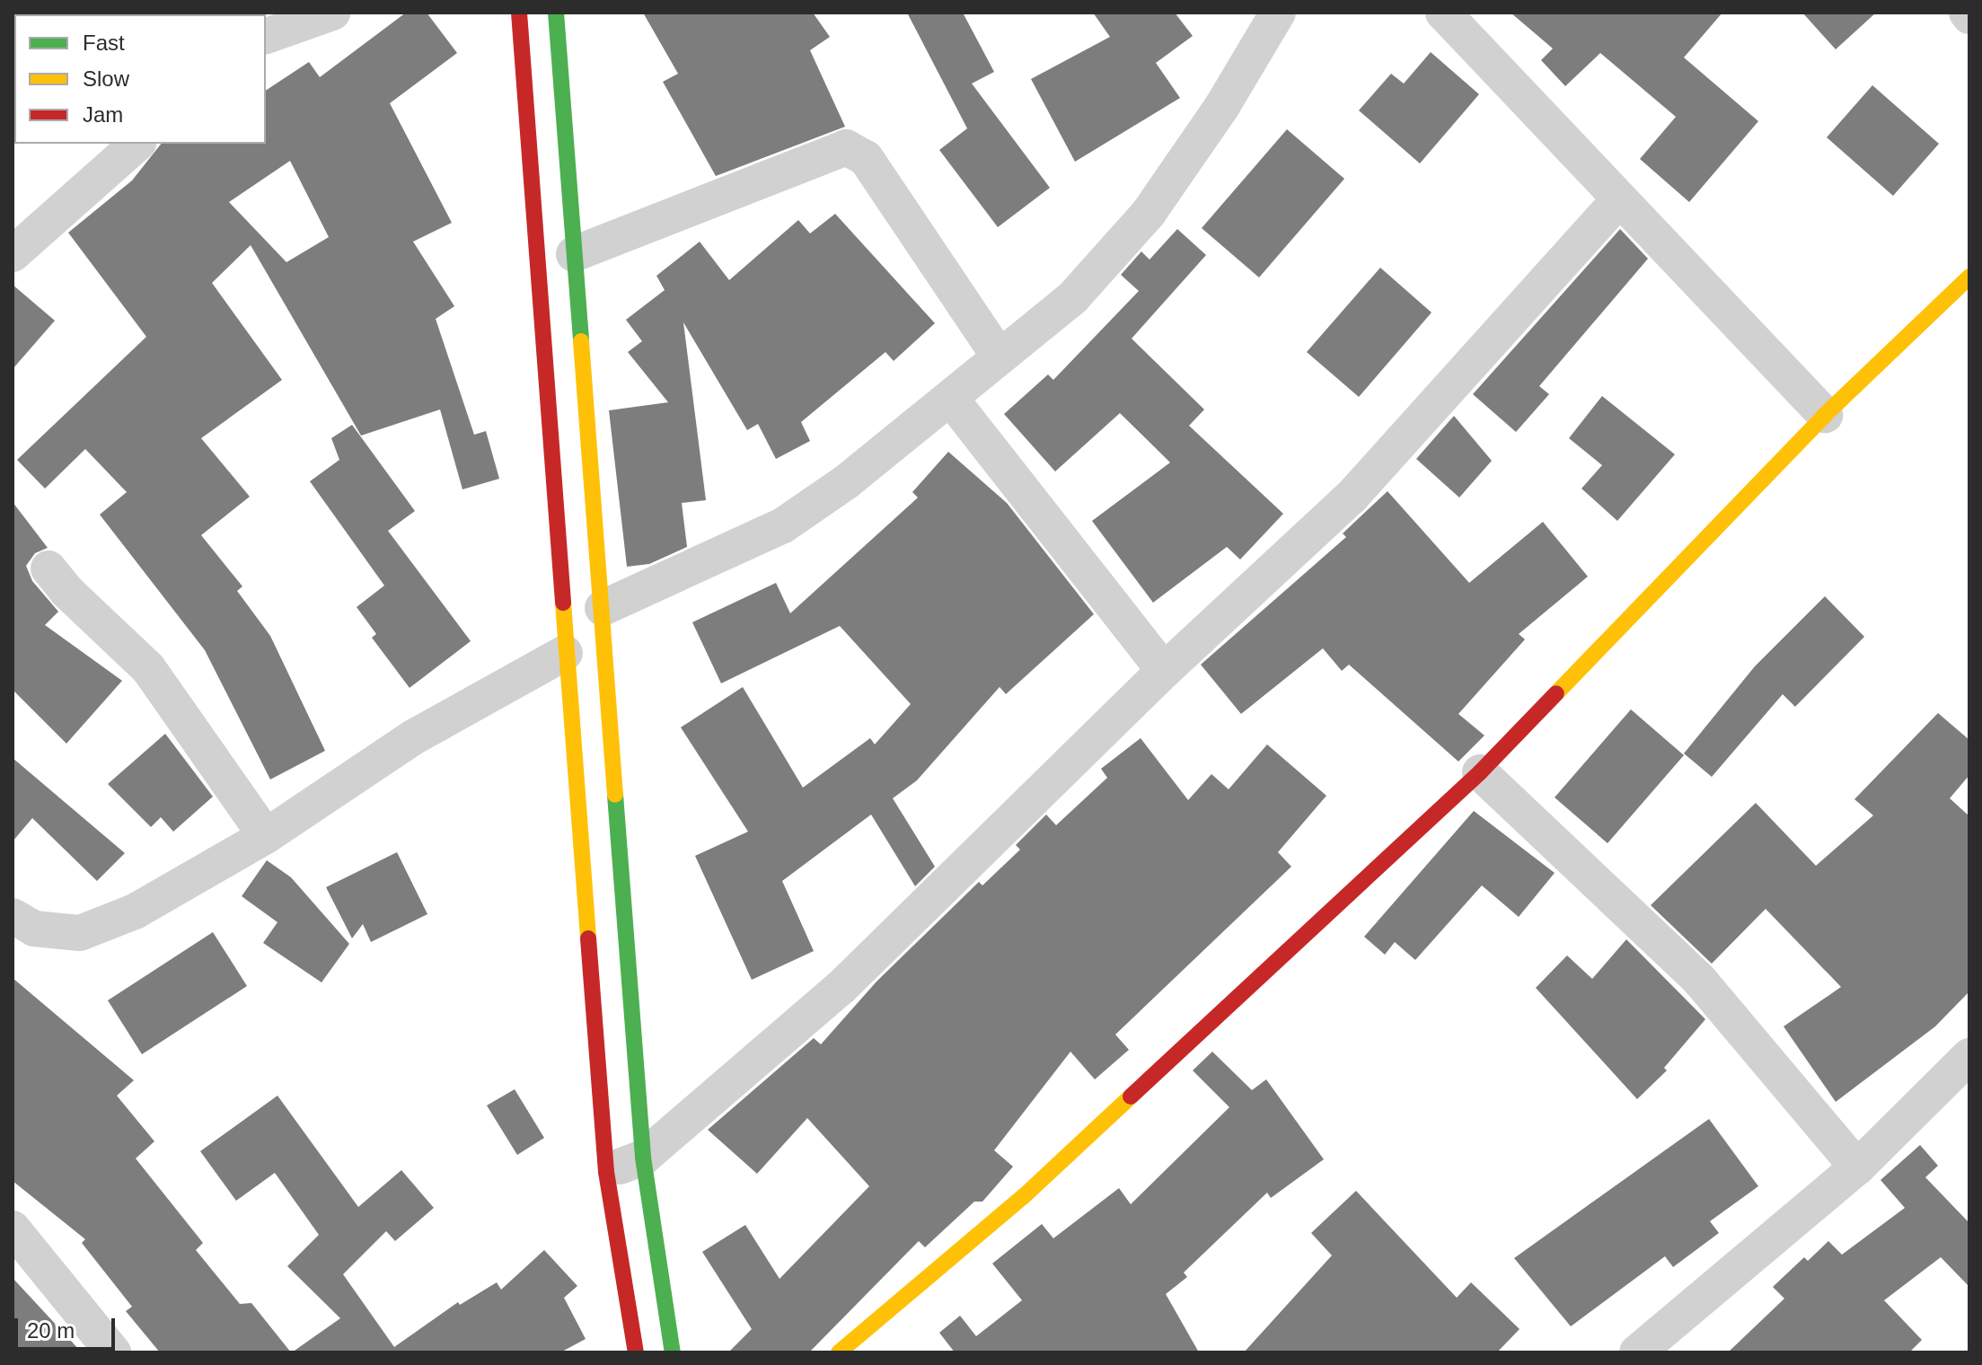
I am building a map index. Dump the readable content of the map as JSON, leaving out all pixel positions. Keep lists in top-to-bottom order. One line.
{"legend":["Fast","Slow","Jam"],"scale_bar":"20 m"}
